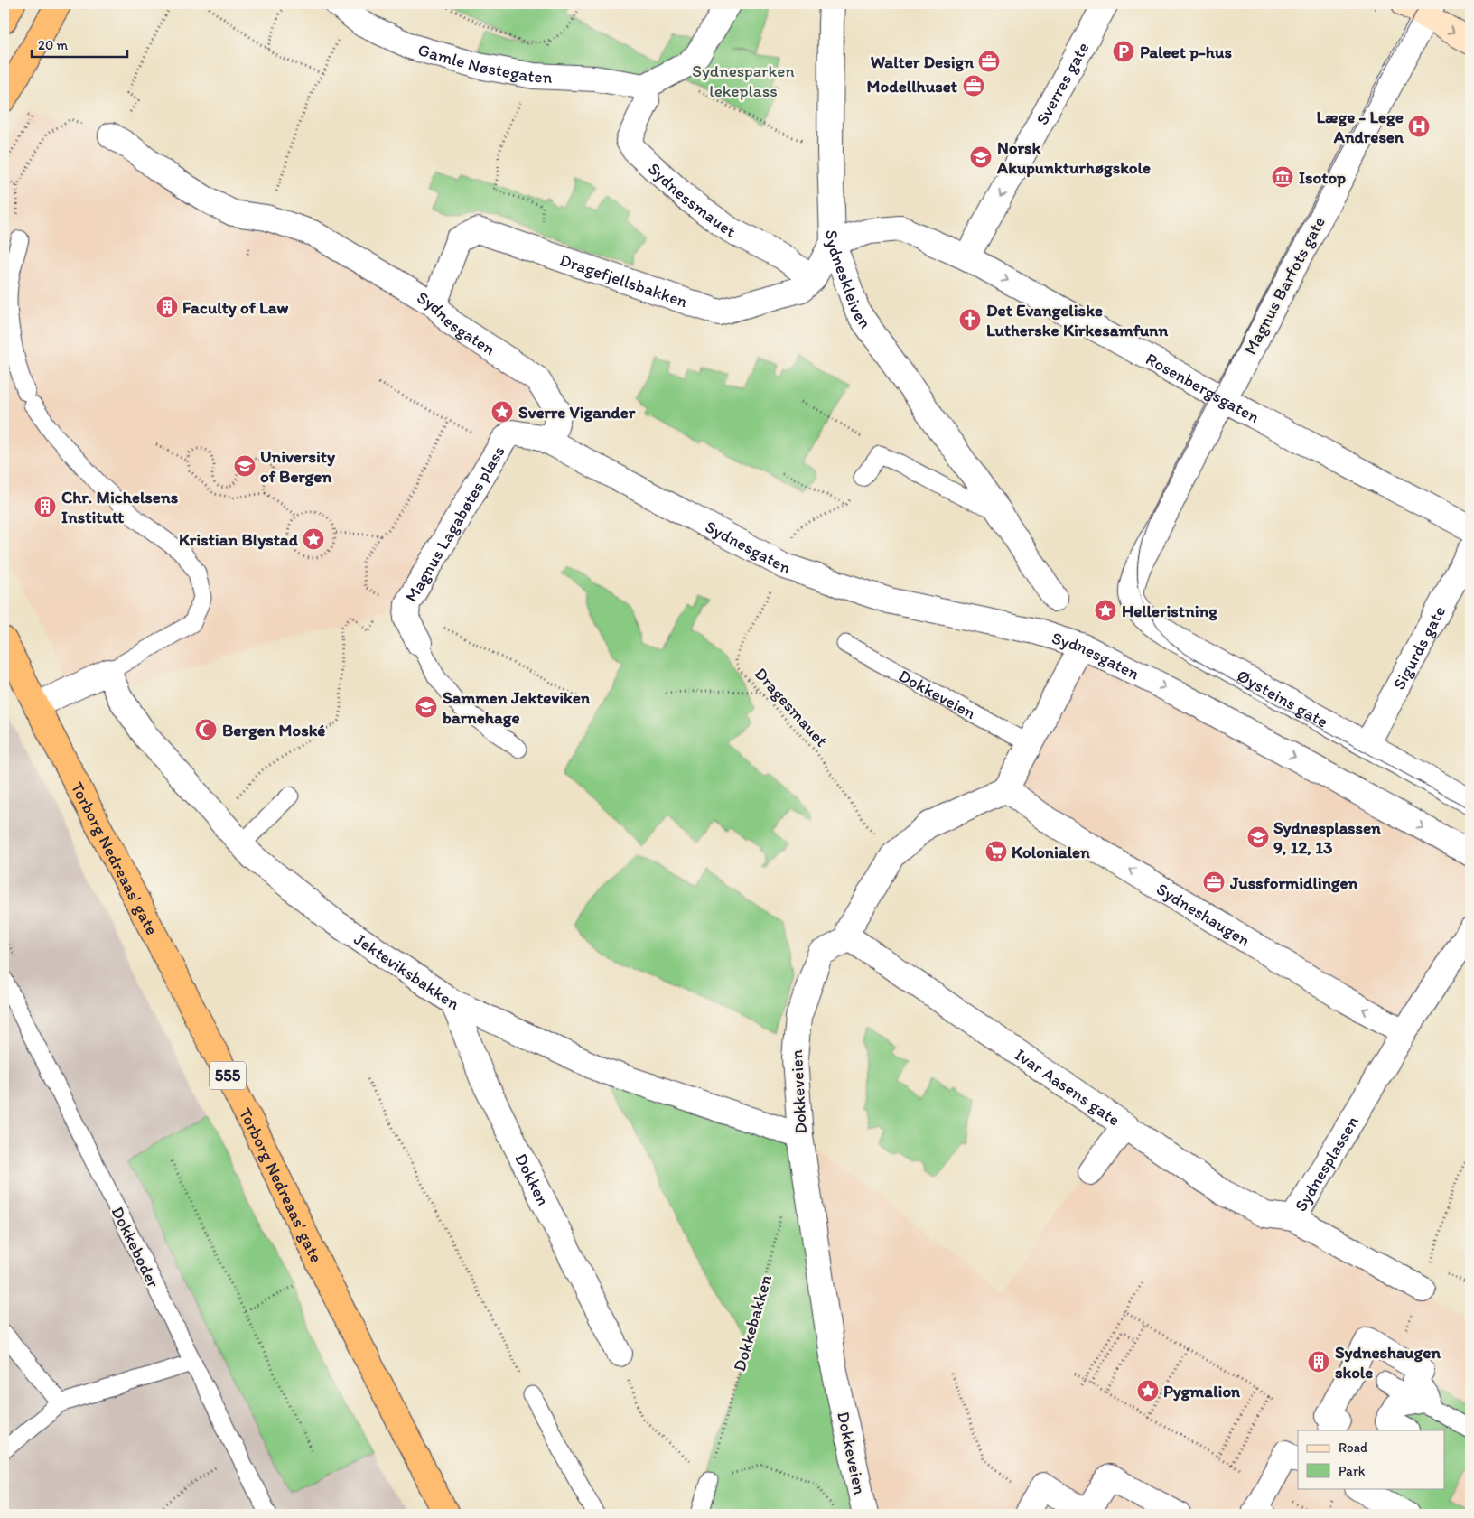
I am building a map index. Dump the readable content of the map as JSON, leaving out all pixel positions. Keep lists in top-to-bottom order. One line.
{"streets":{"highway":["Torborg Nedreaas' gate","555"],"street":["Gamle Nøstegaten","Sverres gate","Sydnessmauet","Sydneskleiven","Dragefjellsbakken","Magnus Barfots gate","Sydnesgaten","Rosenbergsgaten","Magnus Lagabøtes plass","Sigurds gate","Dokkeveien","Øysteins gate","Sydneshaugen","Jekteviksbakken","Ivar Aasens gate","Sydnesplassen","Dokken"],"lane":["Dokkeboder"],"path":["Dragesmauet","Dokkebakken"]},"crossings":[["Gamle Nøstegaten","Sydnessmauet"],["Sverres gate","Rosenbergsgaten"],["Sydnessmauet","Dragefjellsbakken"],["Sydneskleiven","Dragefjellsbakken"],["Sydneskleiven","Rosenbergsgaten"],["Dragefjellsbakken","Sydnesgaten"],["Dragefjellsbakken","Rosenbergsgaten"],["Magnus Barfots gate","Rosenbergsgaten"],["Magnus Barfots gate","Øysteins gate"],["Sydnesgaten","Magnus Lagabøtes plass"],["Sydnesgaten","Dragesmauet"],["Sigurds gate","Øysteins gate"],["Dokkeveien","Jekteviksbakken"],["Dokkeveien","Ivar Aasens gate"],["Sydneshaugen","Sydnesplassen"],["Jekteviksbakken","Dokken"],["Ivar Aasens gate","Sydnesplassen"]],"one_way":["Sverres gate","Rosenbergsgaten","Sydneshaugen"],"parks":["Sydnesparken lekeplass"],"places":{"parking":["Paleet p-hus"],"office":["Walter Design","Modellhuset","Jussformidlingen"],"hospital":["Læge - Lege Andresen"],"school or university":["Norsk Akupunkturhøgskole","University of Bergen","Sammen Jekteviken barnehage","Sydnesplassen 9, 12, 13"],"museum":["Isotop"],"building":["Faculty of Law","Chr. Michelsens Institutt","Sydneshaugen skole"],"church":["Det Evangeliske Lutherske Kirkesamfunn"],"place":["Sverre Vigander","Kristian Blystad","Helleristning","Pygmalion"],"mosque":["Bergen Moské"],"supermarket":["Kolonialen"]},"legend":["Road","Park"],"scale_bar":"20 m"}
